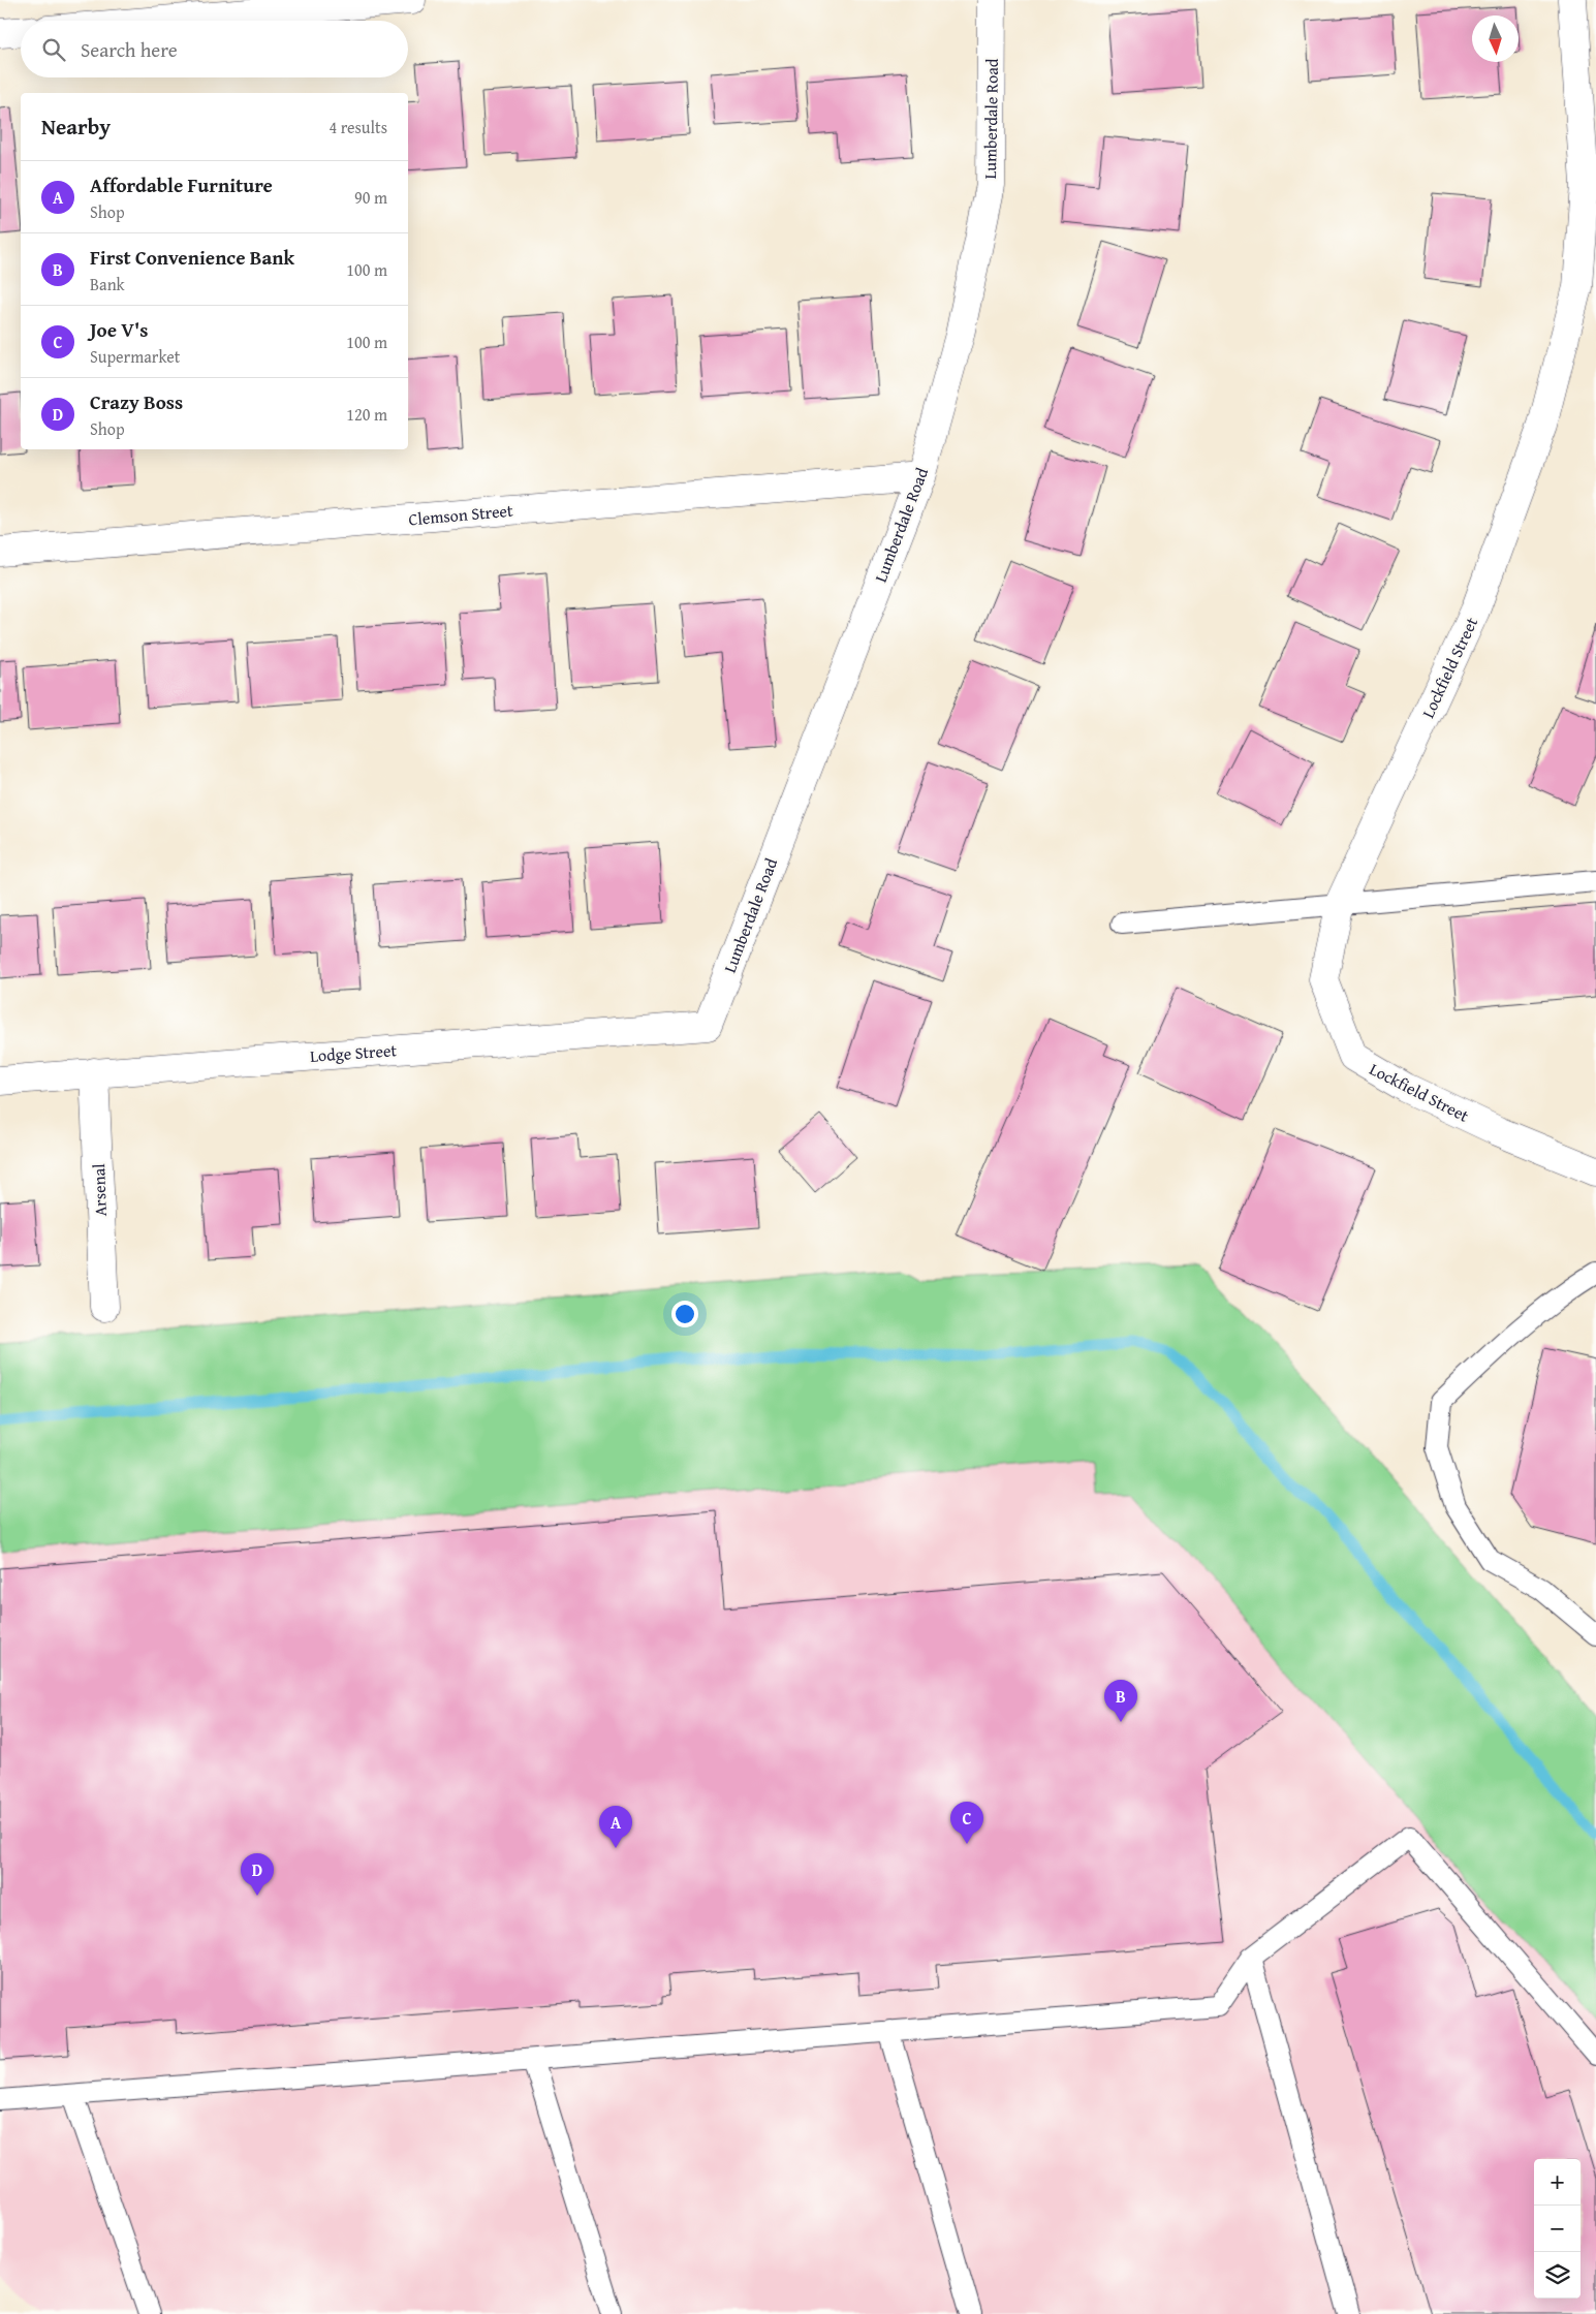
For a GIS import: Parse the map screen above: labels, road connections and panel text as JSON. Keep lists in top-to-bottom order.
{
  "streets": {
    "street": [
      "Lumberdale Road",
      "Clemson Street",
      "Lockfield Street",
      "Lodge Street",
      "Arsenal"
    ]
  },
  "crossings": [
    ["Lumberdale Road", "Clemson Street"],
    ["Lumberdale Road", "Lodge Street"],
    ["Lodge Street", "Arsenal"]
  ],
  "north": "bottom",
  "page": {
    "search": "Search here",
    "heading": ["Nearby", "4 results"],
    "list": [
      {
        "mark": "A",
        "name": "Affordable Furniture",
        "note": "Shop",
        "value": "90 m"
      },
      {
        "mark": "B",
        "name": "First Convenience Bank",
        "note": "Bank",
        "value": "100 m"
      },
      {
        "mark": "C",
        "name": "Joe V's",
        "note": "Supermarket",
        "value": "100 m"
      },
      {
        "mark": "D",
        "name": "Crazy Boss",
        "note": "Shop",
        "value": "120 m"
      }
    ],
    "pins": [
      "B",
      "C",
      "A",
      "D"
    ],
    "map_buttons": ["+", "−"]
  }
}
